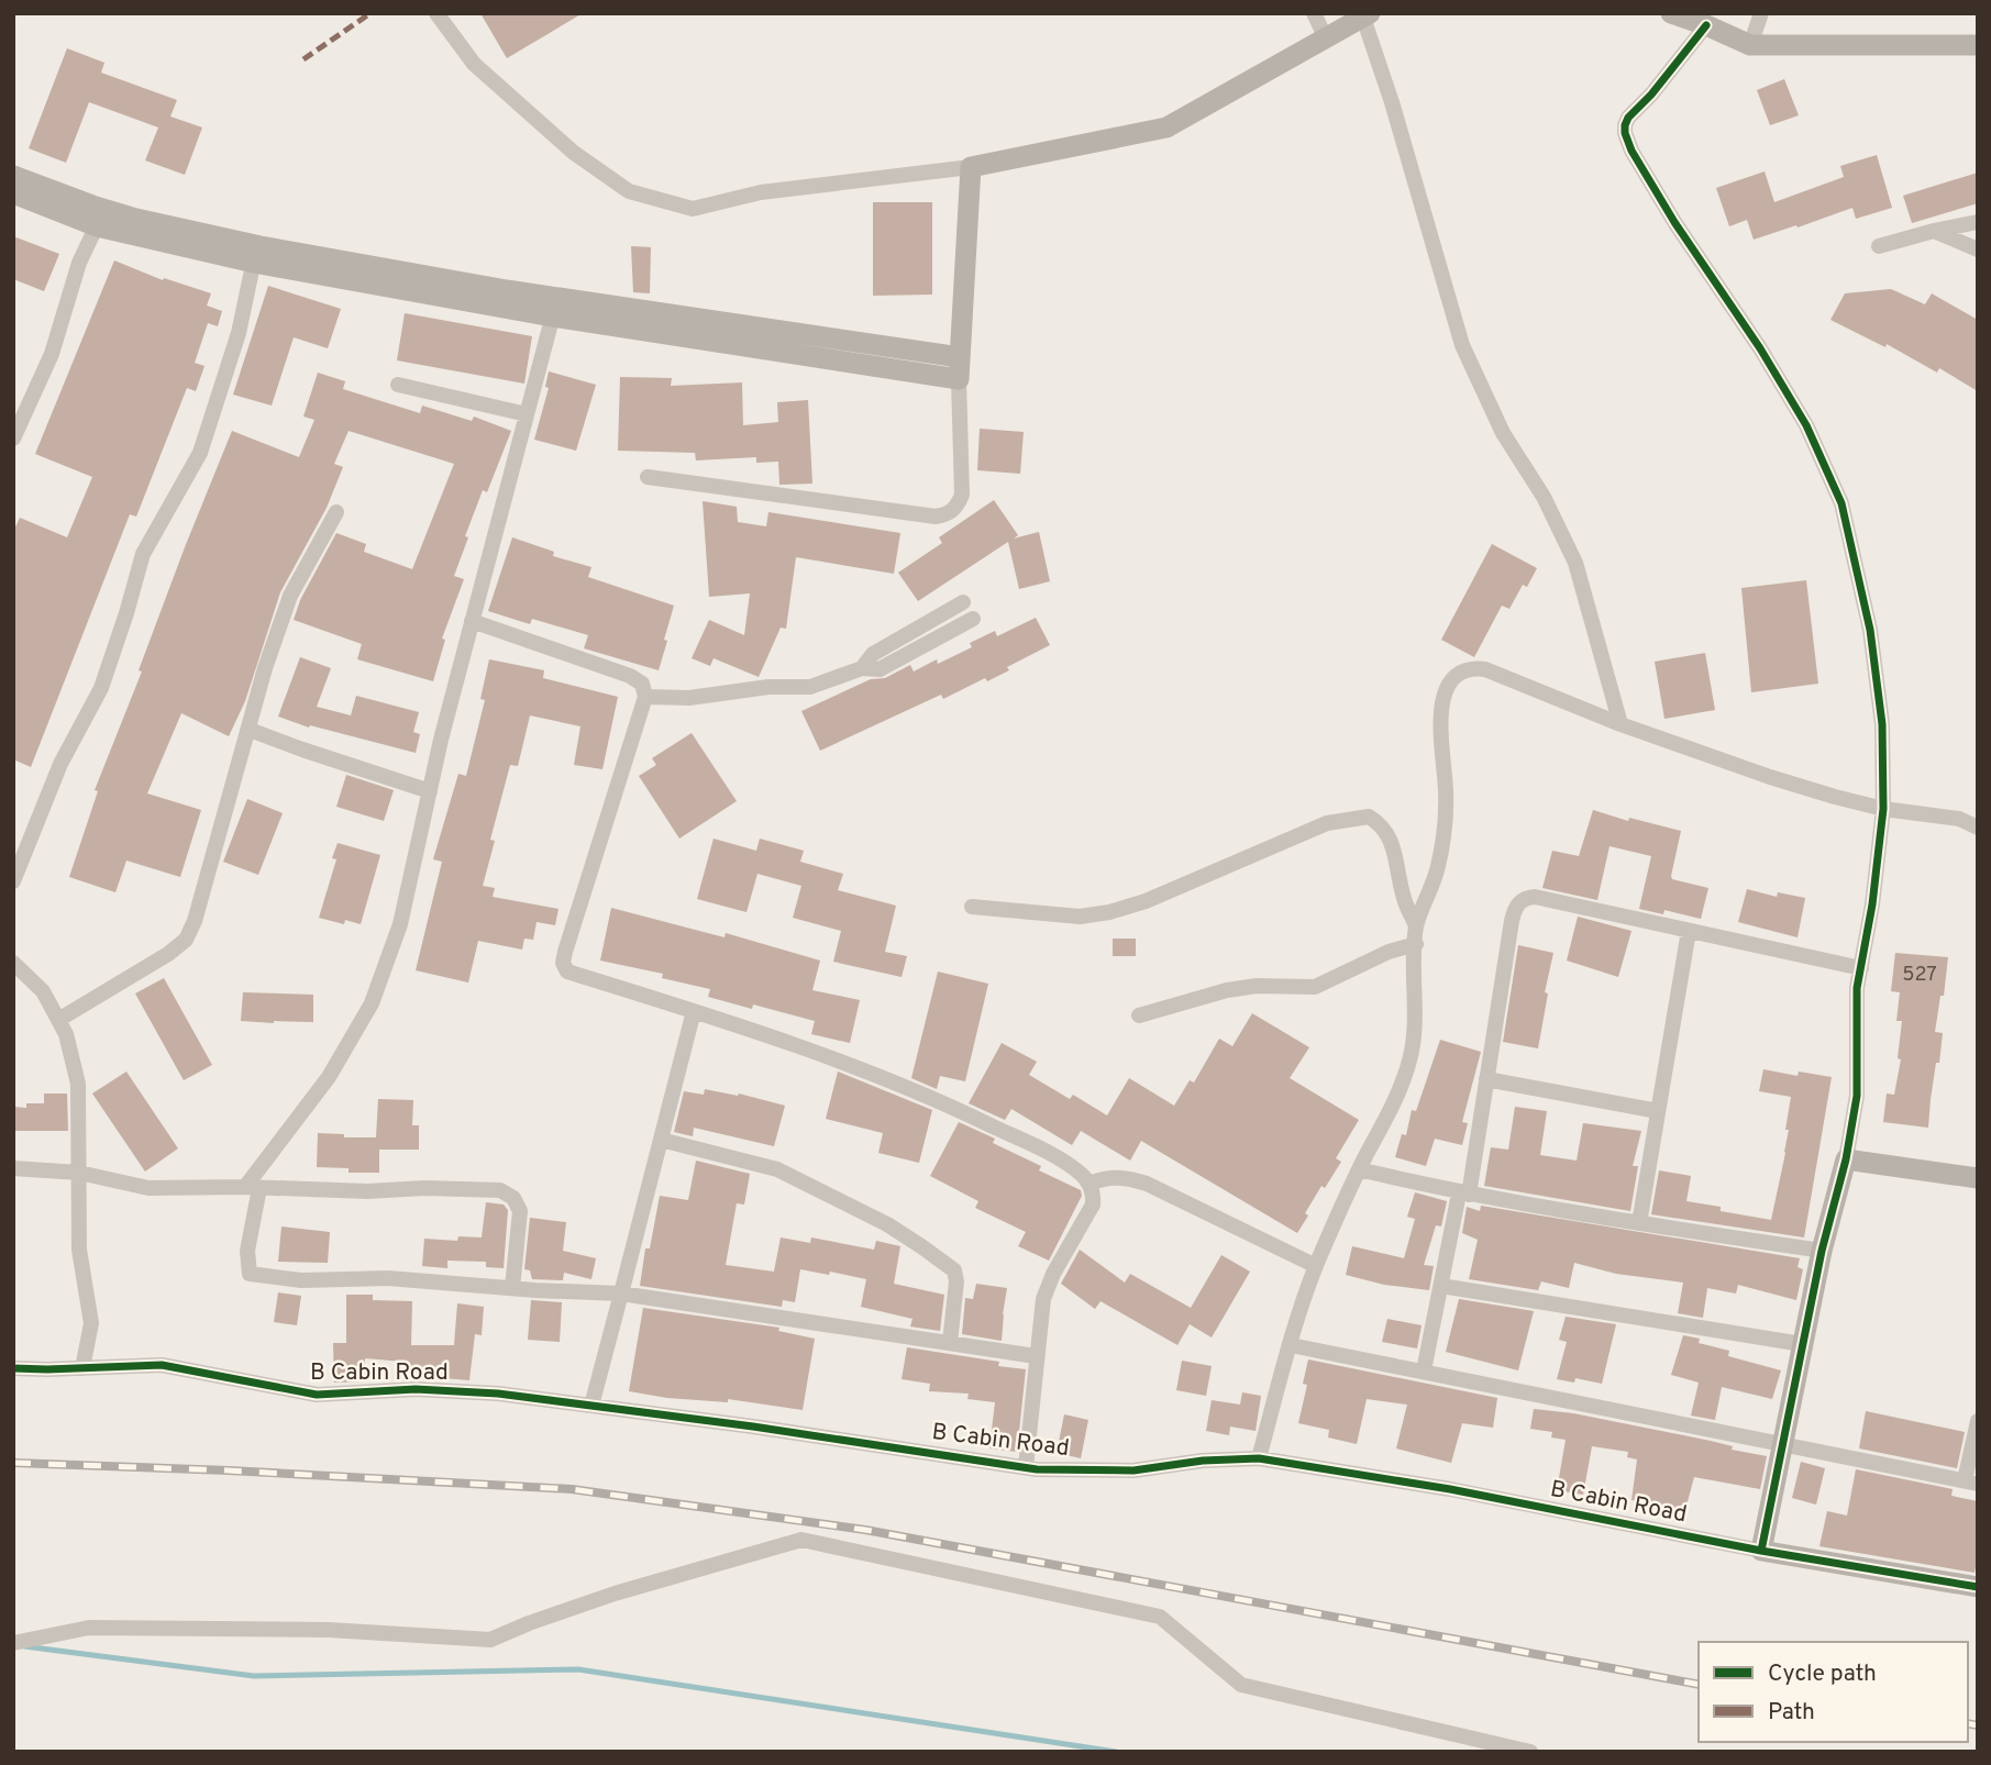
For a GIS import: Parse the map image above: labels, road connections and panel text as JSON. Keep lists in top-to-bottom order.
{
  "streets": {
    "street": ["B Cabin Road"]
  },
  "house_numbers": ["527"],
  "legend": ["Cycle path", "Path"]
}
